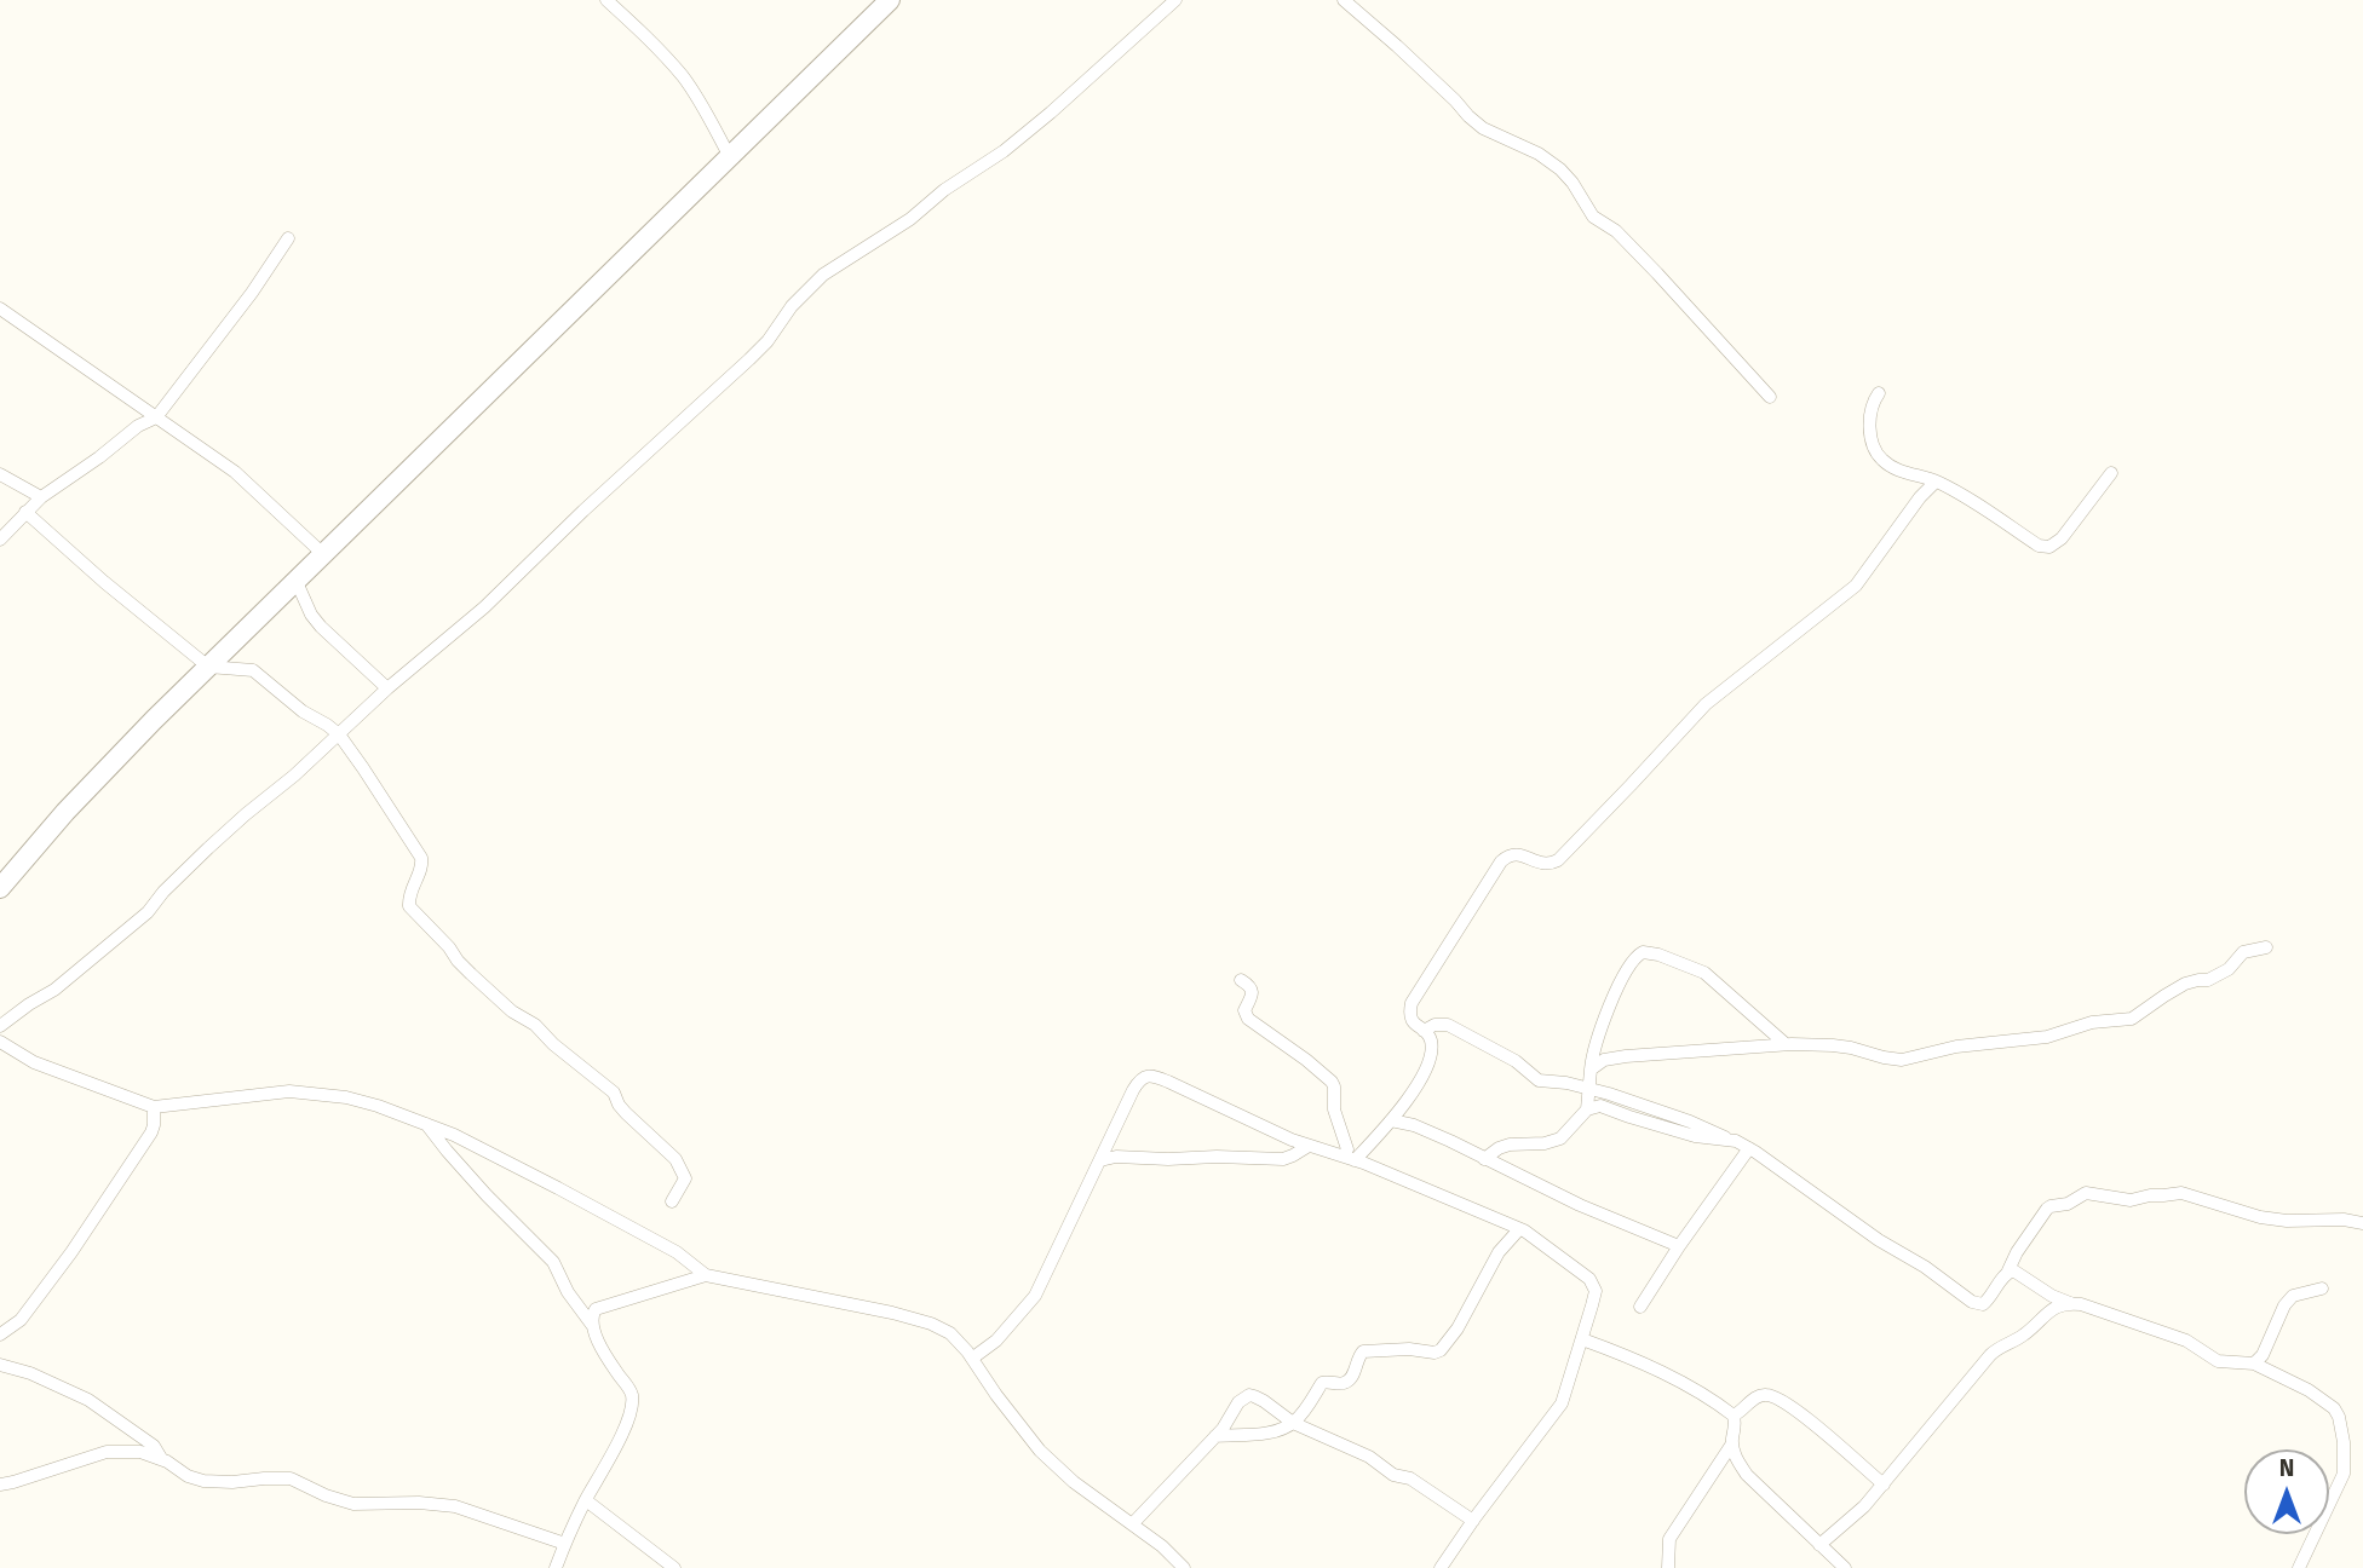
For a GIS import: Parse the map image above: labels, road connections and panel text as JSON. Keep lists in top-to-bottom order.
{
  "north": "top"
}
